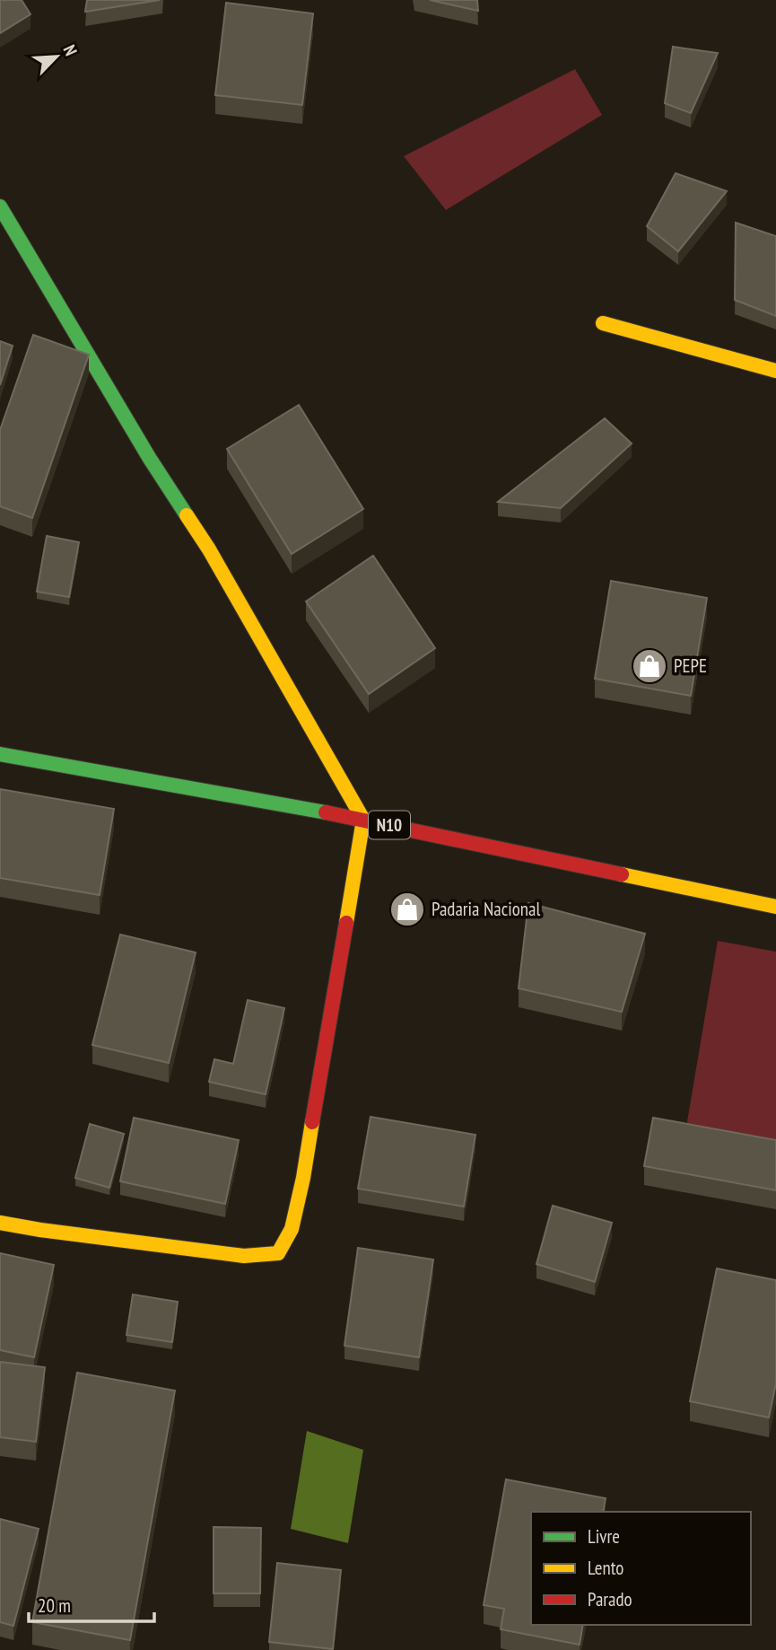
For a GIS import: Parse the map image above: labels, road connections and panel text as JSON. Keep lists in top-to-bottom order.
{
  "streets": {
    "street": ["N10"]
  },
  "places": {
    "shop": ["PEPE", "Padaria Nacional"]
  },
  "legend": ["Livre", "Lento", "Parado"],
  "scale_bar": "20 m",
  "north": "top right"
}
